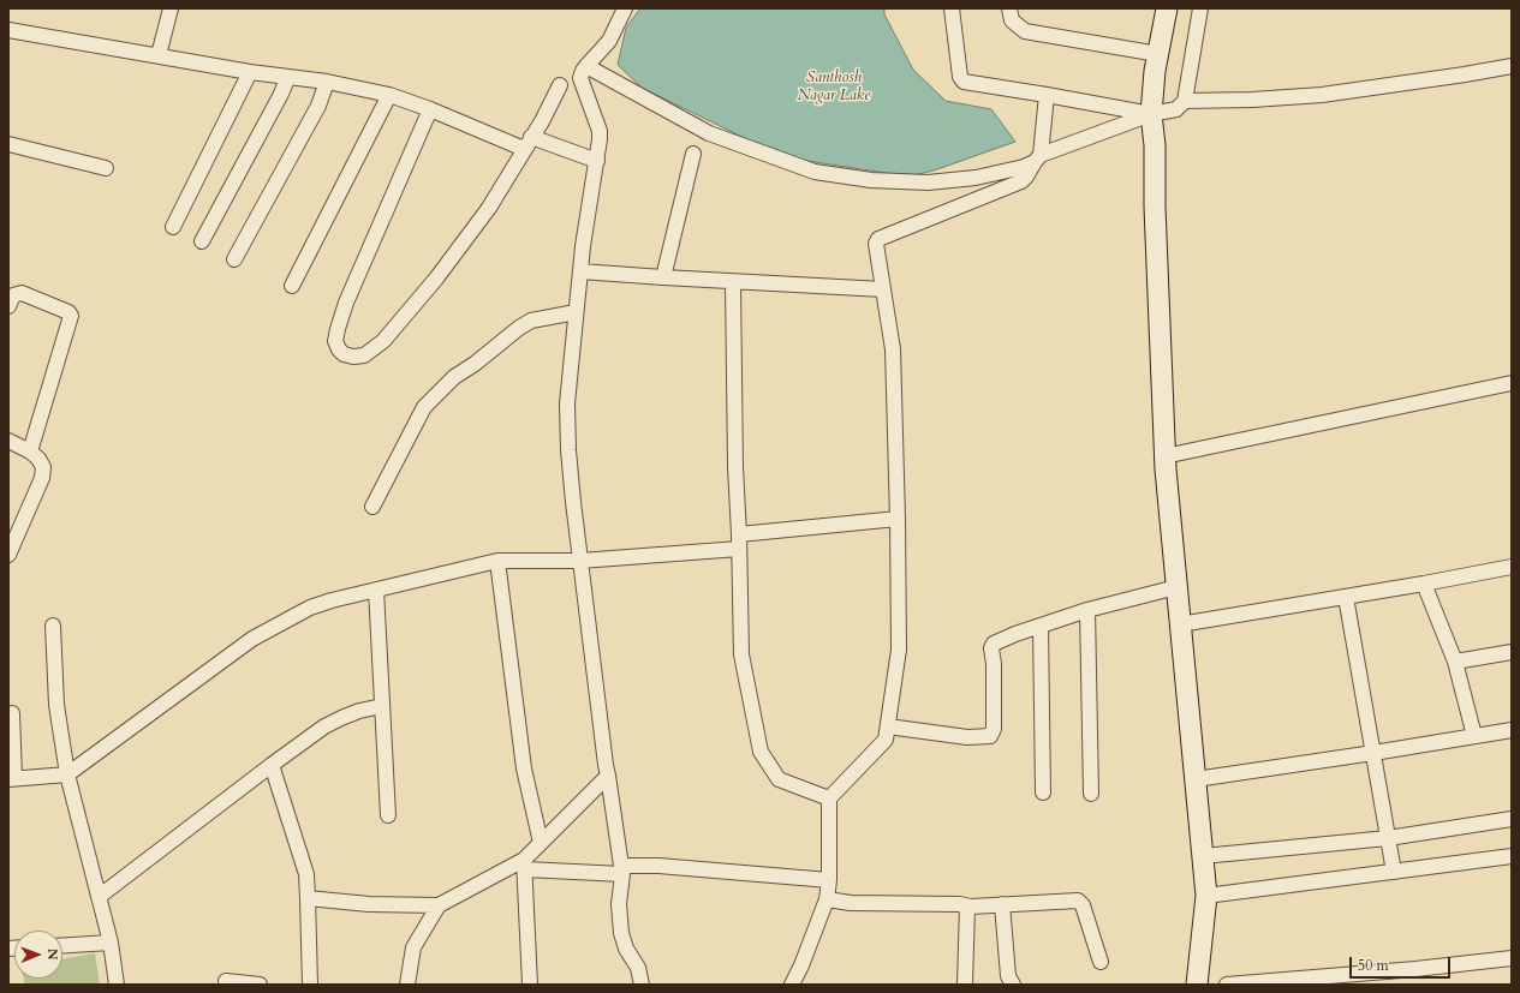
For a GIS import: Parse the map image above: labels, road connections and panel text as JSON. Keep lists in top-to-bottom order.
{
  "water": ["Santhosh Nagar Lake"],
  "scale_bar": "50 m",
  "north": "right"
}
